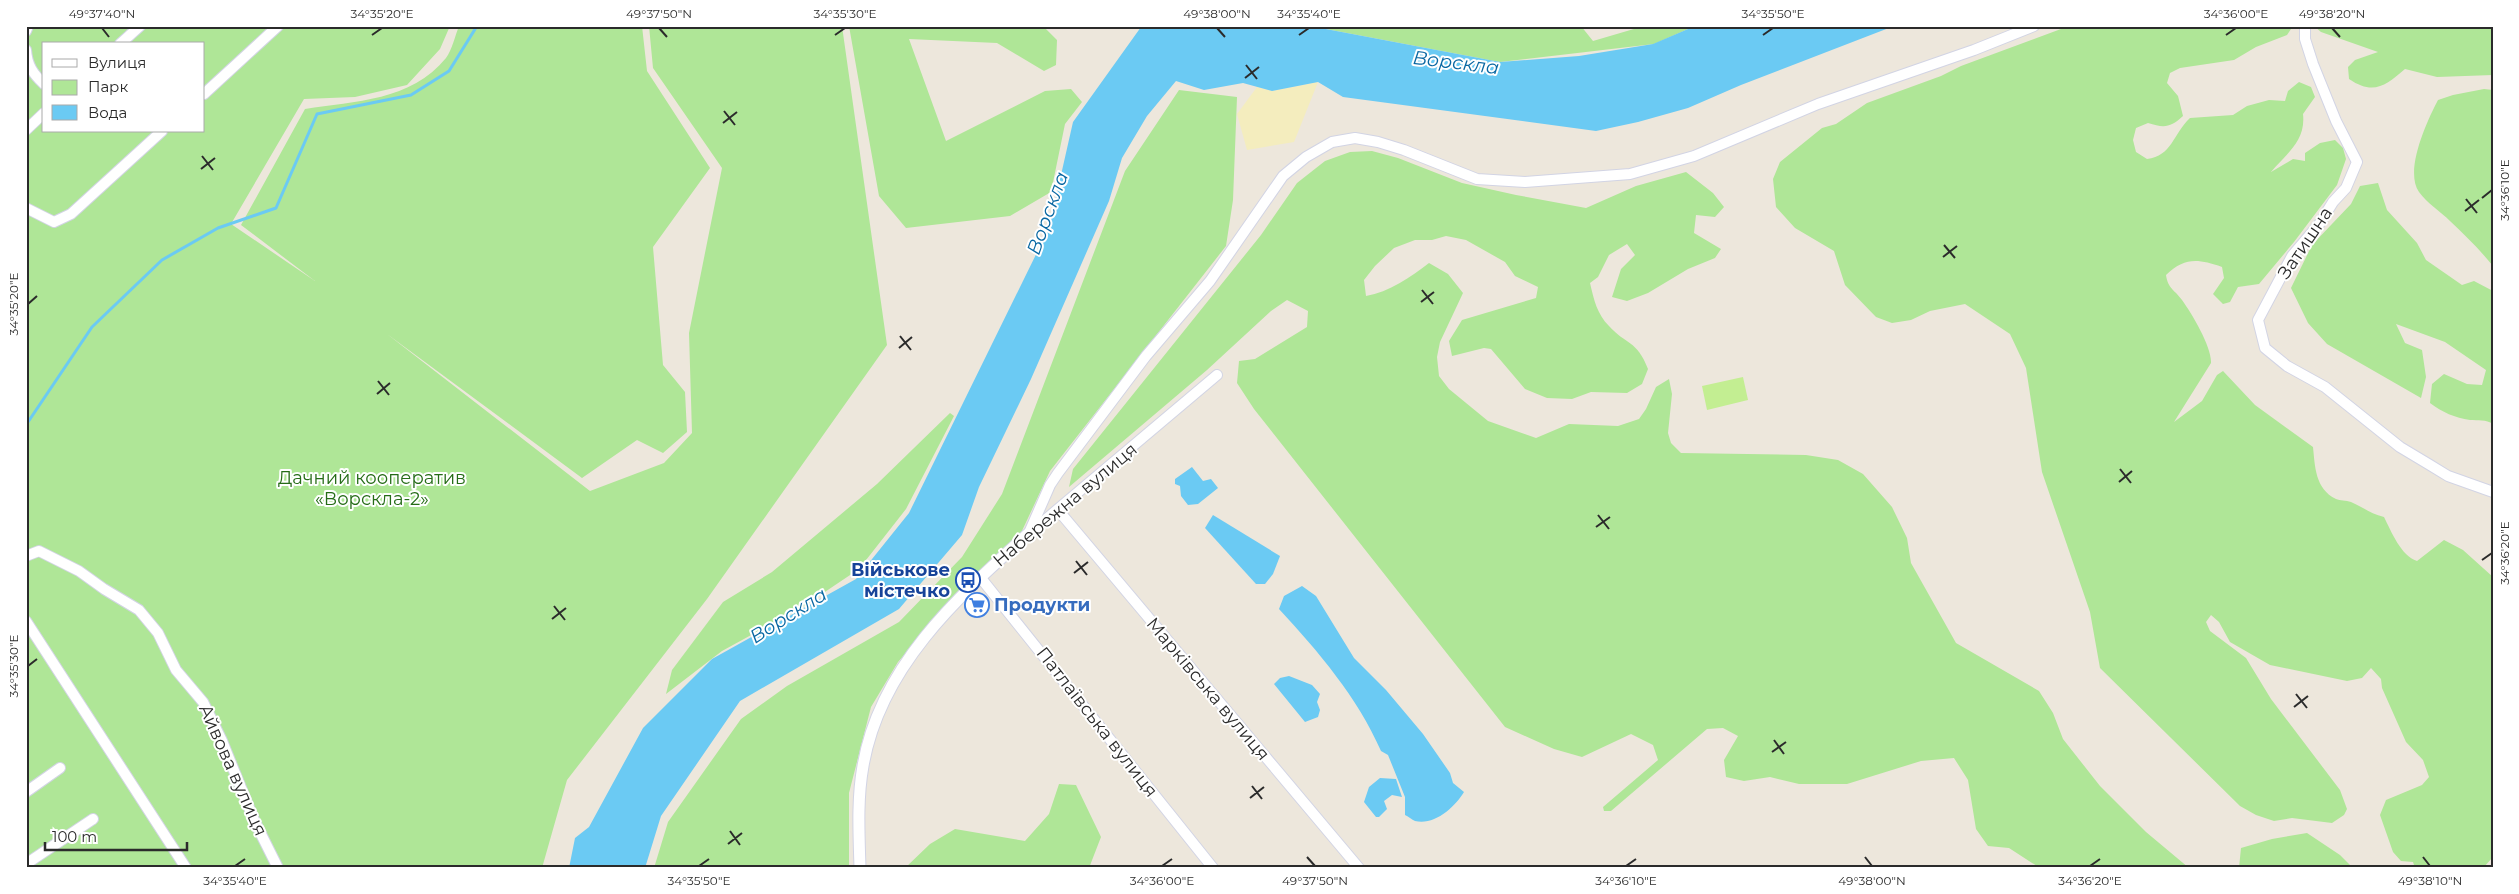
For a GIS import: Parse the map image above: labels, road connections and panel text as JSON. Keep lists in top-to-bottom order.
{
  "streets": {
    "street": [
      "Затишна",
      "Набережна вулиця",
      "Марківська вулиця",
      "Патлаївська вулиця",
      "Айвова вулиця"
    ]
  },
  "crossings": [
    ["Набережна вулиця", "Марківська вулиця"],
    ["Набережна вулиця", "Патлаївська вулиця"]
  ],
  "water": ["Ворскла"],
  "parks": ["Дачний кооператив «Ворскла-2»"],
  "places": {
    "bus stop": ["Військове містечко"],
    "supermarket": ["Продукти"]
  },
  "legend": ["Вулиця", "Парк", "Вода"],
  "scale_bar": "100 m",
  "coordinates": [
    "49°37'40\"N",
    "34°35'20\"E",
    "49°37'50\"N",
    "34°35'30\"E",
    "49°38'00\"N",
    "34°35'40\"E",
    "34°35'50\"E",
    "34°36'00\"E",
    "49°38'20\"N",
    "34°36'10\"E",
    "34°36'20\"E",
    "49°38'10\"N"
  ]
}
